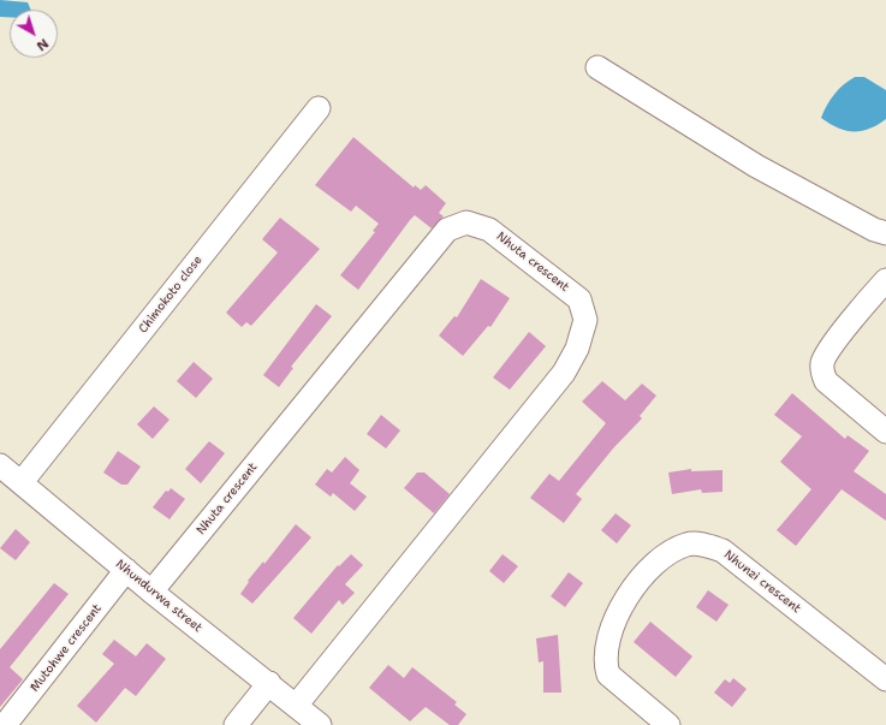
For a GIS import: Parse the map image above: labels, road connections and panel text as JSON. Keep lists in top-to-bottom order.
{
  "streets": {
    "street": [
      "Nhuta crescent",
      "Chimokoto close",
      "Nhunzi crescent",
      "Nhundurwa street",
      "Mutohwe crescent"
    ]
  },
  "crossings": [
    ["Nhuta crescent", "Nhundurwa street"],
    ["Chimokoto close", "Nhundurwa street"],
    ["Nhundurwa street", "Mutohwe crescent"]
  ],
  "north": "bottom right"
}
